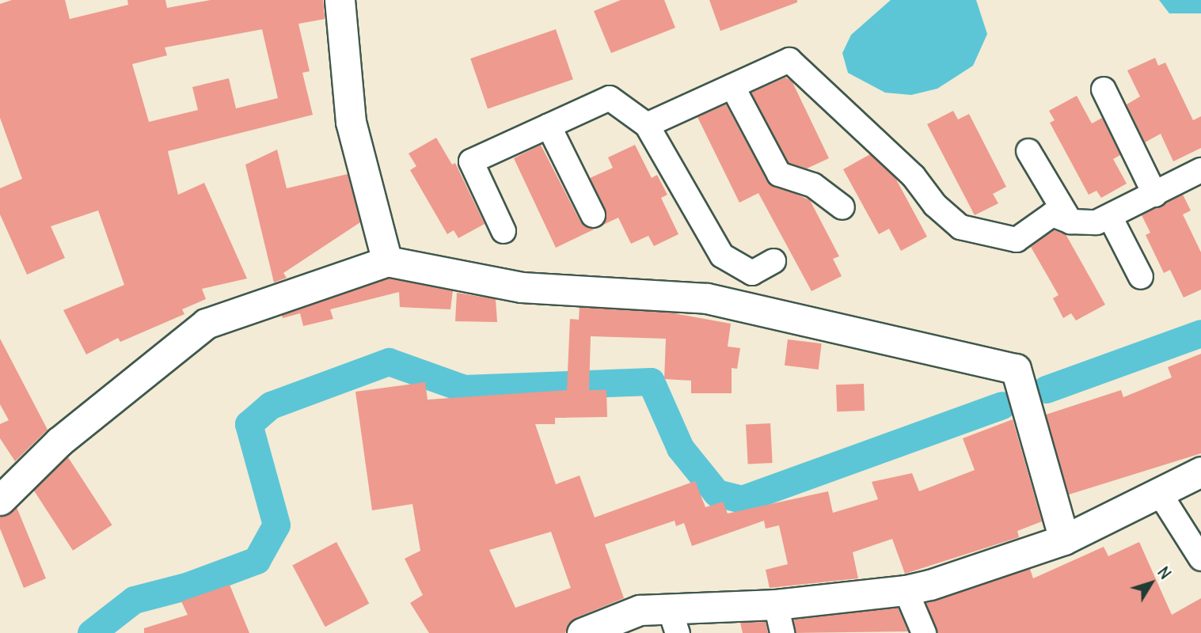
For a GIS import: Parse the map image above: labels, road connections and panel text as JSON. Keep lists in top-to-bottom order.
{
  "north": "top right"
}
